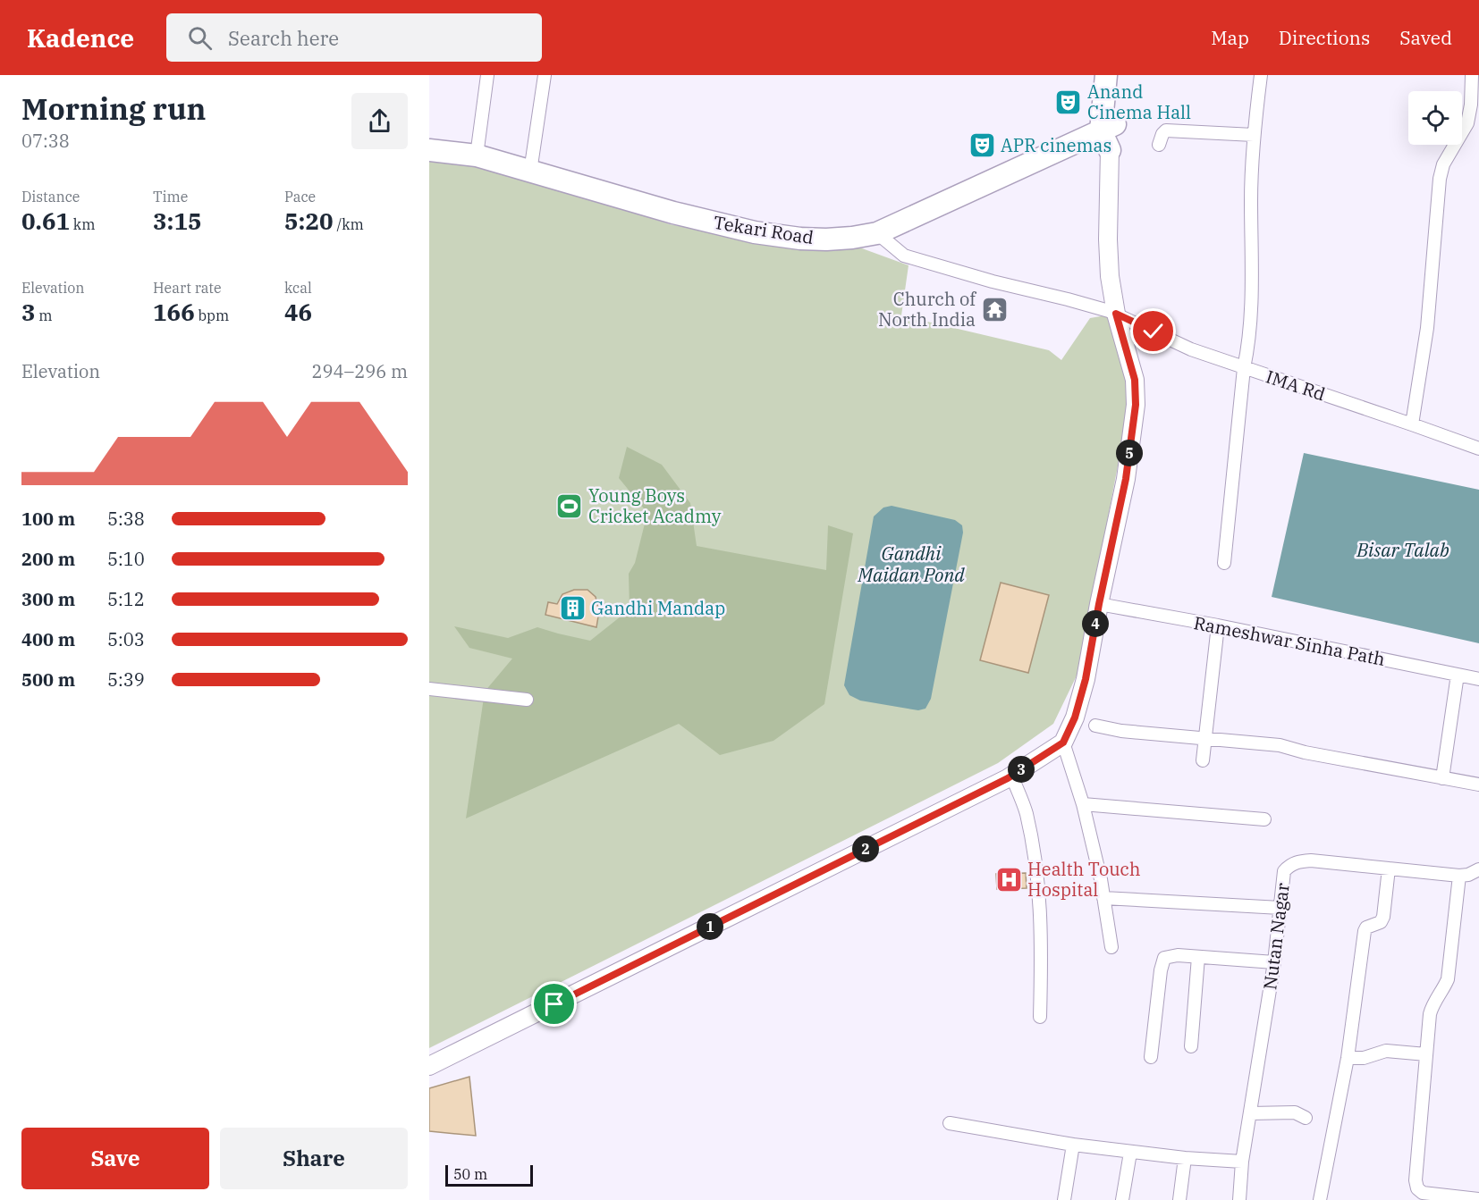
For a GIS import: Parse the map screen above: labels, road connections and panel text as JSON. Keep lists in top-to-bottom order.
{
  "streets": {
    "highway": ["Tekari Road"],
    "street": ["IMA Rd", "Rameshwar Sinha Path", "Nutan Nagar"]
  },
  "crossings": [
    ["Tekari Road", "IMA Rd"]
  ],
  "water": ["Bisar Talab", "Gandhi Maidan Pond"],
  "places": {
    "theatre": ["Anand Cinema Hall", "APR cinemas"],
    "temple": ["Church of North India"],
    "sports": ["Young Boys Cricket Acadmy"],
    "building": ["Gandhi Mandap"],
    "hospital": ["Health Touch Hospital"]
  },
  "scale_bar": "50 m",
  "page": {
    "header": "Kadence",
    "search": "Search here",
    "nav": ["Map", "Directions", "Saved"],
    "heading": ["Morning run", "07:38"],
    "stats": [
      ["Distance", "0.61 km"],
      ["Time", "3:15"],
      ["Pace", "5:20 /km"],
      ["Elevation", "3 m"],
      ["Heart rate", "166 bpm"],
      ["kcal", "46"]
    ],
    "chart": ["Elevation", "294–296 m"],
    "pins": [
      "5",
      "4",
      "3",
      "2",
      "1"
    ],
    "list": [
      {
        "name": "100 m",
        "note": "5:38"
      },
      {
        "name": "200 m",
        "note": "5:10"
      },
      {
        "name": "300 m",
        "note": "5:12"
      },
      {
        "name": "400 m",
        "note": "5:03"
      },
      {
        "name": "500 m",
        "note": "5:39"
      }
    ],
    "buttons": ["Save", "Share"],
    "scale": "50 m"
  }
}
